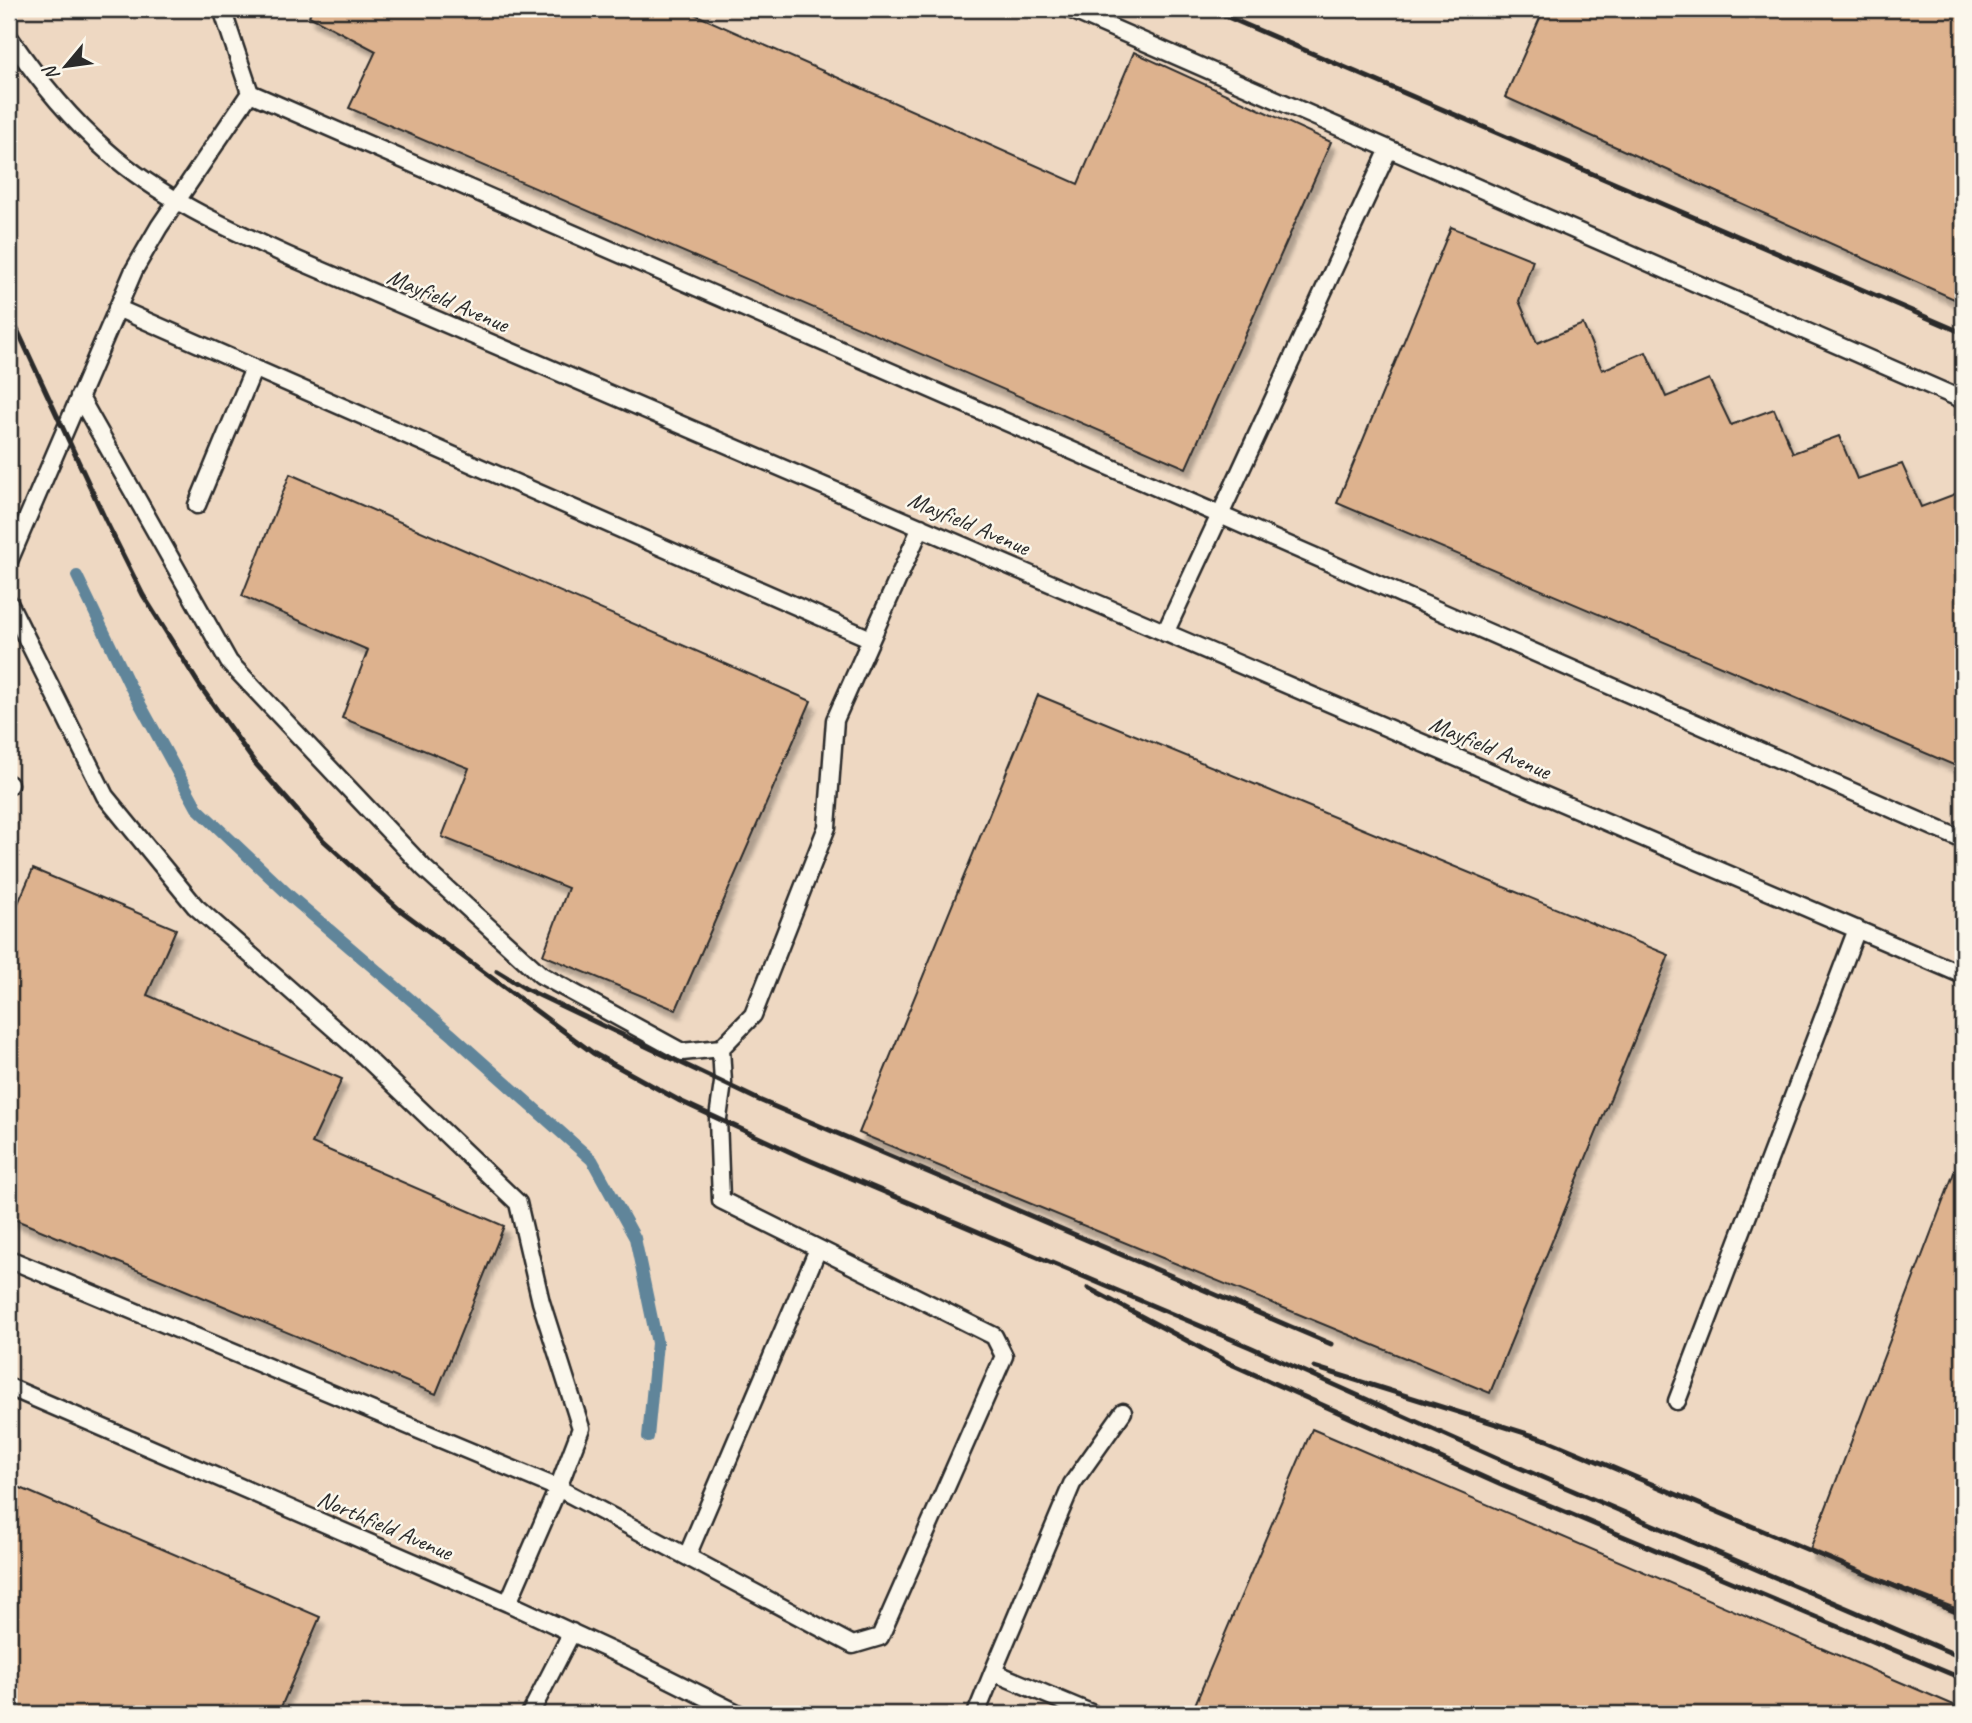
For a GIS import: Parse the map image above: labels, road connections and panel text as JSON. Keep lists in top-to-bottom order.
{
  "streets": {
    "lane": ["Mayfield Avenue", "Northfield Avenue"]
  },
  "north": "bottom left"
}
